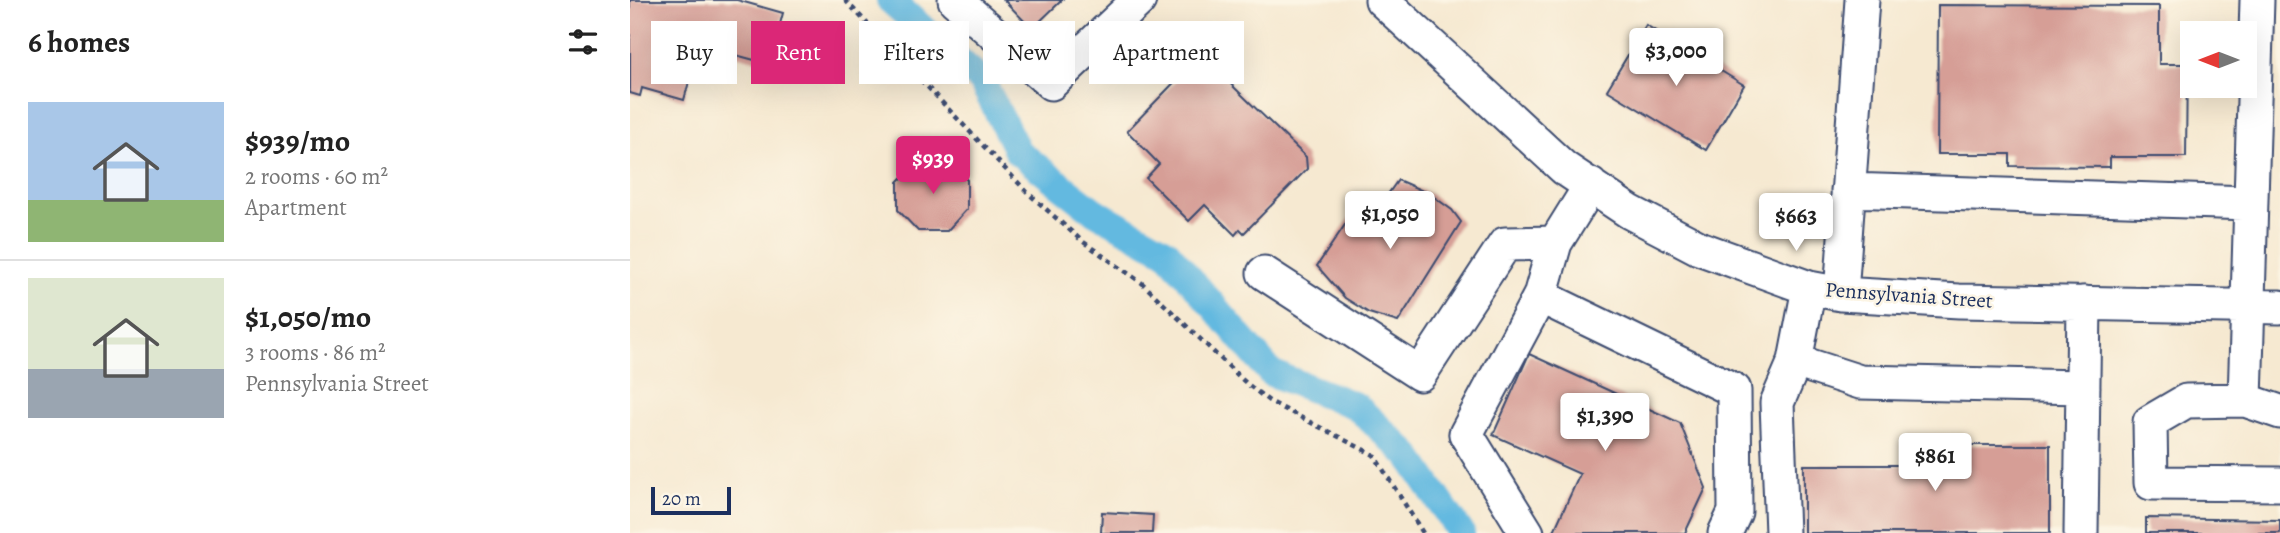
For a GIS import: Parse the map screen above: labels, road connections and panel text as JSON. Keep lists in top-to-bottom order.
{
  "streets": {
    "street": ["Pennsylvania Street"]
  },
  "scale_bar": "20 m",
  "north": "left",
  "page": {
    "heading": "6 homes",
    "chip": [
      "Buy",
      "Rent",
      "Filters",
      "New",
      "Apartment"
    ],
    "price": [
      "$3,000",
      "$939",
      "$1,050",
      "$663",
      "$1,390",
      "$861"
    ],
    "list": [
      {
        "name": "$939/mo",
        "note": "2 rooms · 60 m² · Apartment"
      },
      {
        "name": "$1,050/mo",
        "note": "3 rooms · 86 m² · Pennsylvania Street"
      }
    ],
    "scale": "20 m"
  }
}
